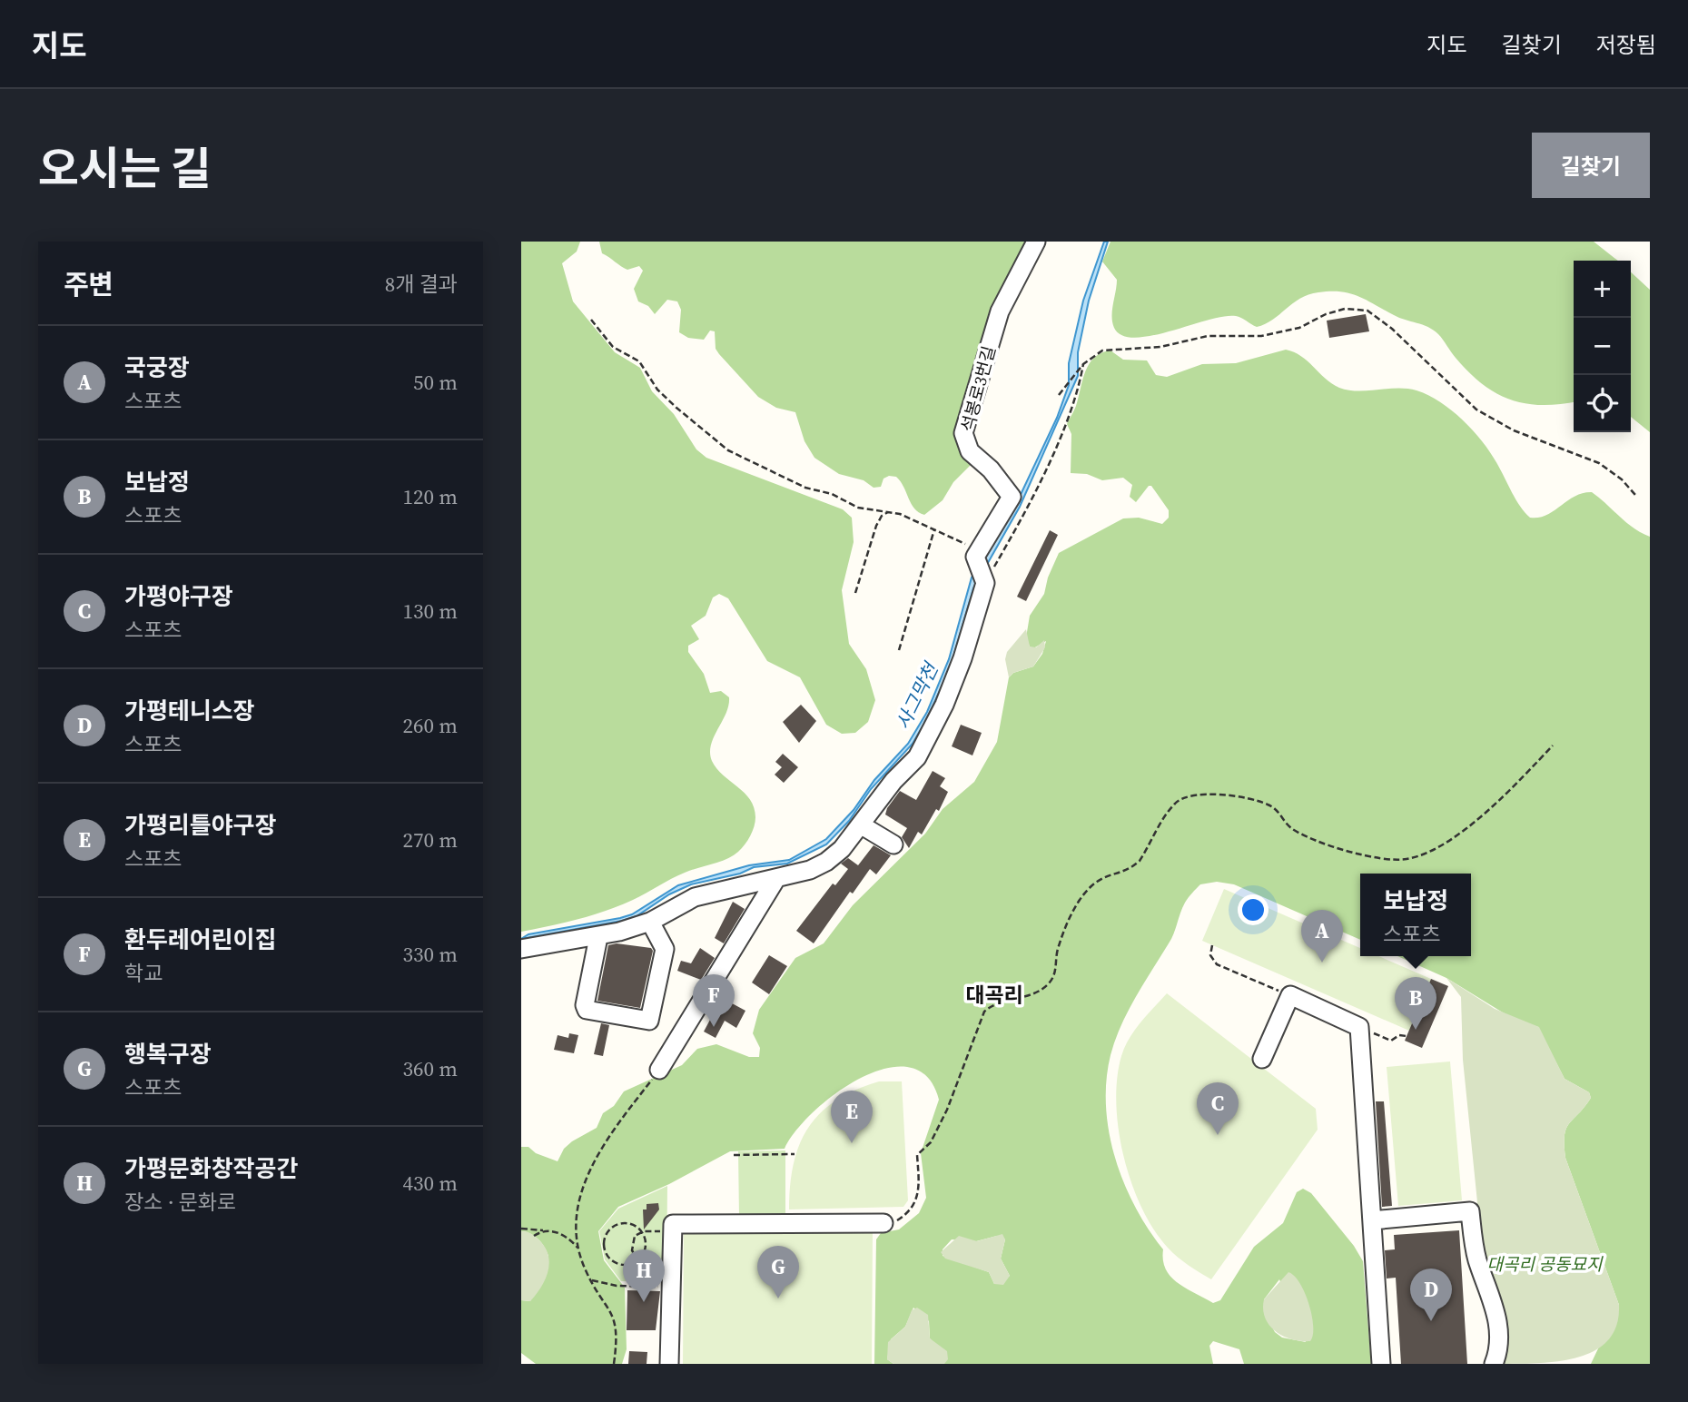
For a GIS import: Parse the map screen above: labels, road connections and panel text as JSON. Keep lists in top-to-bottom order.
{
  "streets": {
    "street": ["석봉로3번길"]
  },
  "districts": ["대곡리"],
  "water": ["사그막천"],
  "parks": ["대곡리 공동묘지"],
  "page": {
    "header": "지도",
    "nav": ["지도", "길찾기", "저장됨"],
    "title": "오시는 길",
    "buttons": "길찾기",
    "heading": ["주변", "8개 결과"],
    "map_buttons": ["+", "−"],
    "list": [
      {
        "mark": "A",
        "name": "국궁장",
        "note": "스포츠",
        "value": "50 m"
      },
      {
        "mark": "B",
        "name": "보납정",
        "note": "스포츠",
        "value": "120 m"
      },
      {
        "mark": "C",
        "name": "가평야구장",
        "note": "스포츠",
        "value": "130 m"
      },
      {
        "mark": "D",
        "name": "가평테니스장",
        "note": "스포츠",
        "value": "260 m"
      },
      {
        "mark": "E",
        "name": "가평리틀야구장",
        "note": "스포츠",
        "value": "270 m"
      },
      {
        "mark": "F",
        "name": "환두레어린이집",
        "note": "학교",
        "value": "330 m"
      },
      {
        "mark": "G",
        "name": "행복구장",
        "note": "스포츠",
        "value": "360 m"
      },
      {
        "mark": "H",
        "name": "가평문화창작공간",
        "note": "장소 · 문화로",
        "value": "430 m"
      }
    ],
    "popup": ["보납정", "스포츠"],
    "pins": [
      "A",
      "F",
      "B",
      "C",
      "E",
      "G",
      "H",
      "D"
    ]
  }
}
